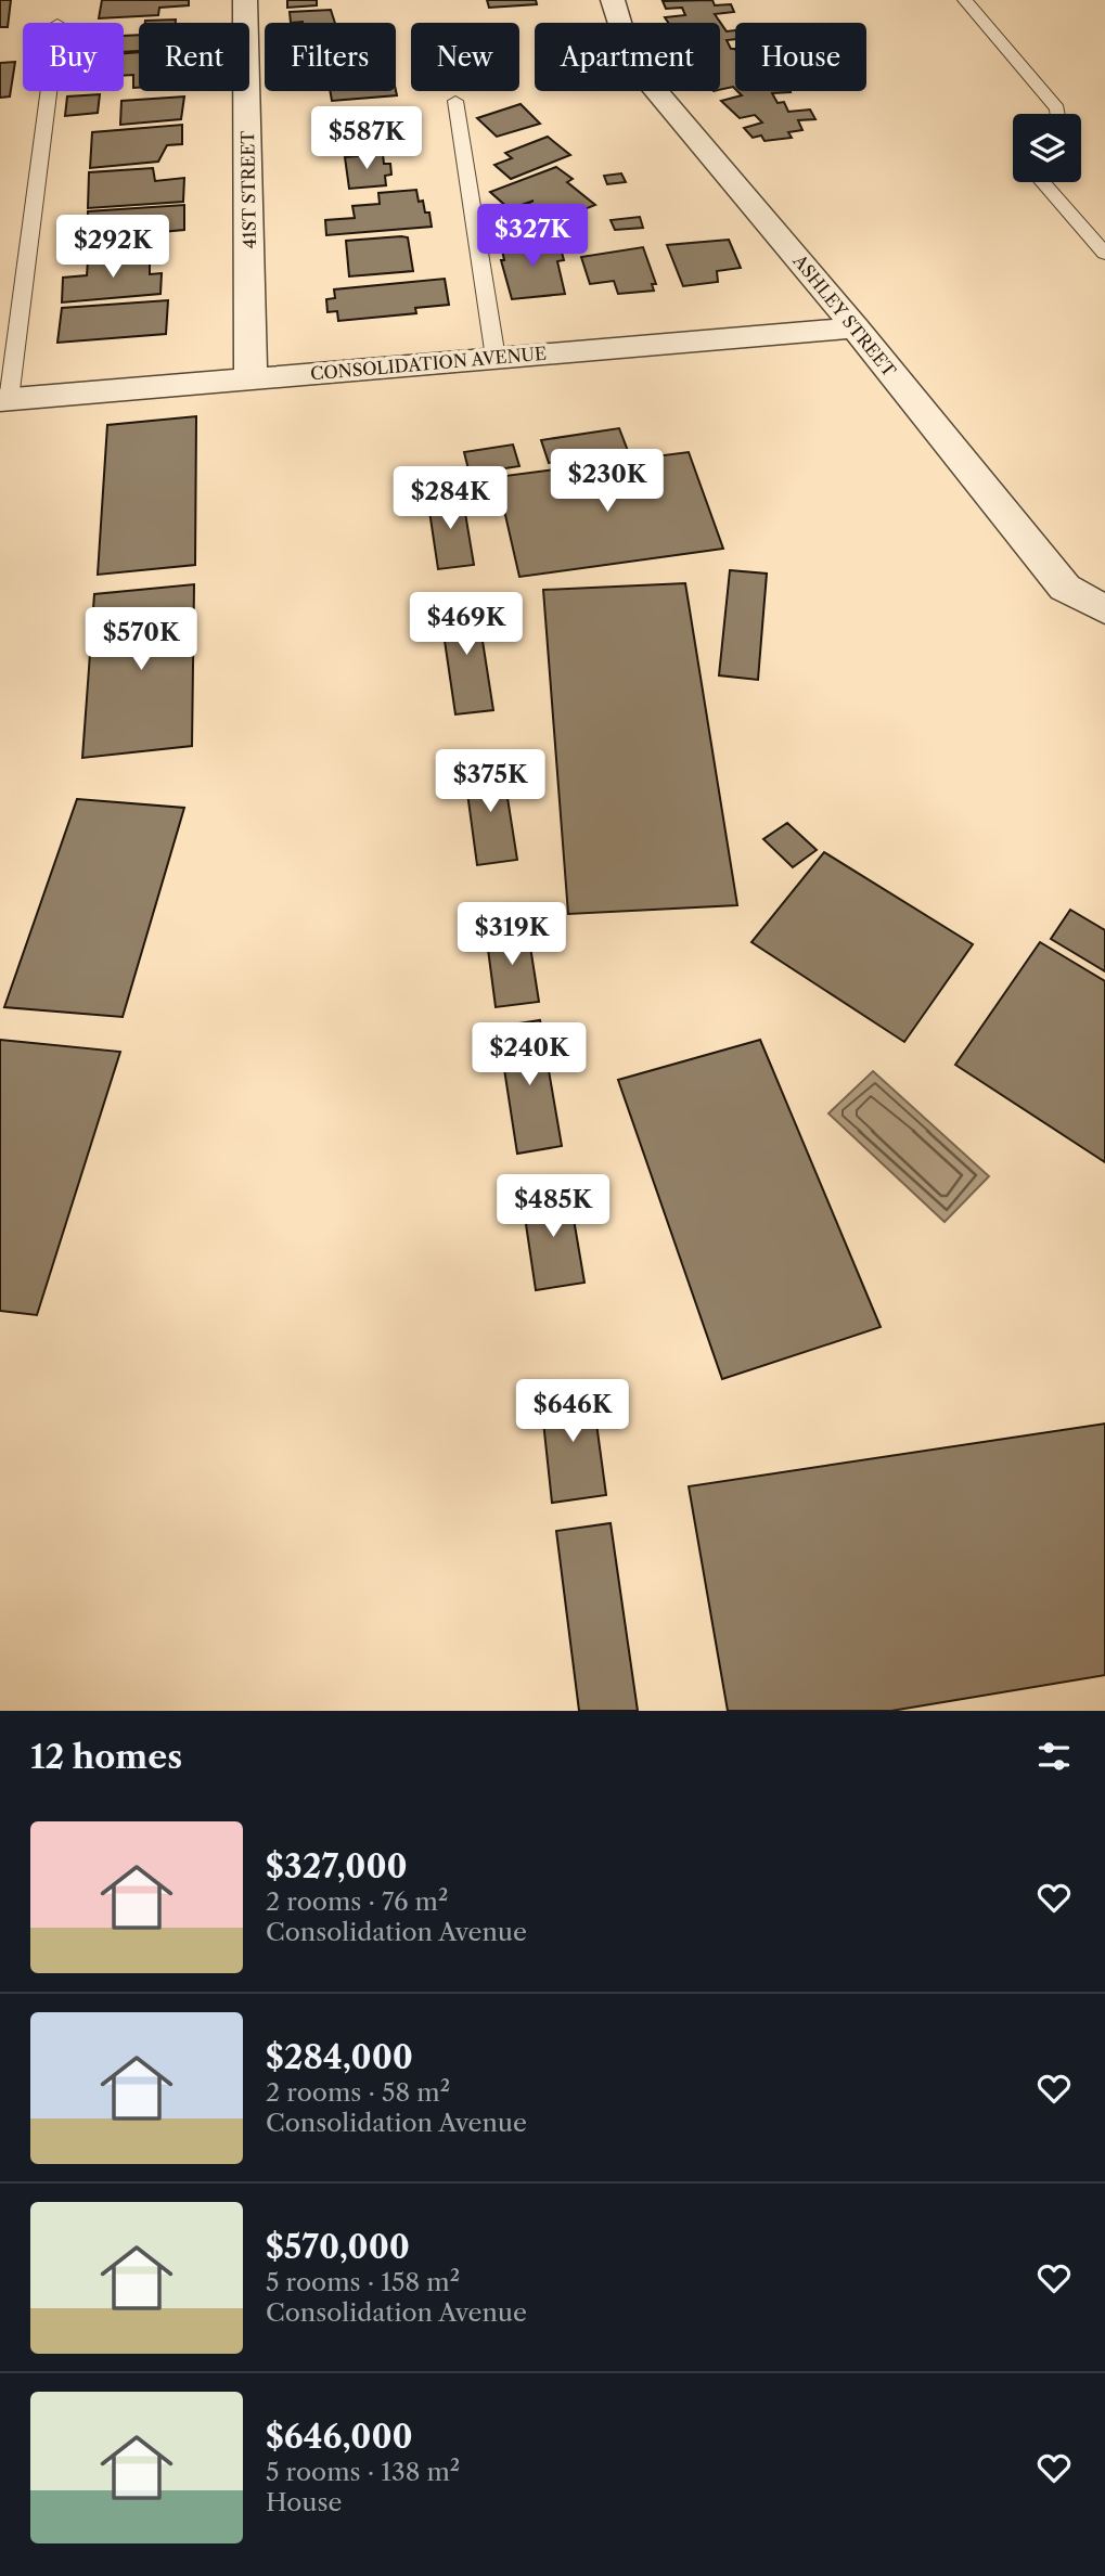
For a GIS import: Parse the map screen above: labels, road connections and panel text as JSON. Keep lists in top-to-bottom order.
{
  "streets": {
    "street": ["41ST STREET", "ASHLEY STREET", "CONSOLIDATION AVENUE"]
  },
  "crossings": [
    ["41ST STREET", "CONSOLIDATION AVENUE"],
    ["ASHLEY STREET", "CONSOLIDATION AVENUE"]
  ],
  "page": {
    "chip": [
      "Buy",
      "Rent",
      "Filters",
      "New",
      "Apartment",
      "House"
    ],
    "price": [
      "$587K",
      "$327K",
      "$292K",
      "$230K",
      "$284K",
      "$469K",
      "$570K",
      "$375K",
      "$319K",
      "$240K",
      "$485K",
      "$646K"
    ],
    "heading": "12 homes",
    "list": [
      {
        "name": "$327,000",
        "note": "2 rooms · 76 m² · Consolidation Avenue"
      },
      {
        "name": "$284,000",
        "note": "2 rooms · 58 m² · Consolidation Avenue"
      },
      {
        "name": "$570,000",
        "note": "5 rooms · 158 m² · Consolidation Avenue"
      },
      {
        "name": "$646,000",
        "note": "5 rooms · 138 m² · House"
      }
    ]
  }
}
